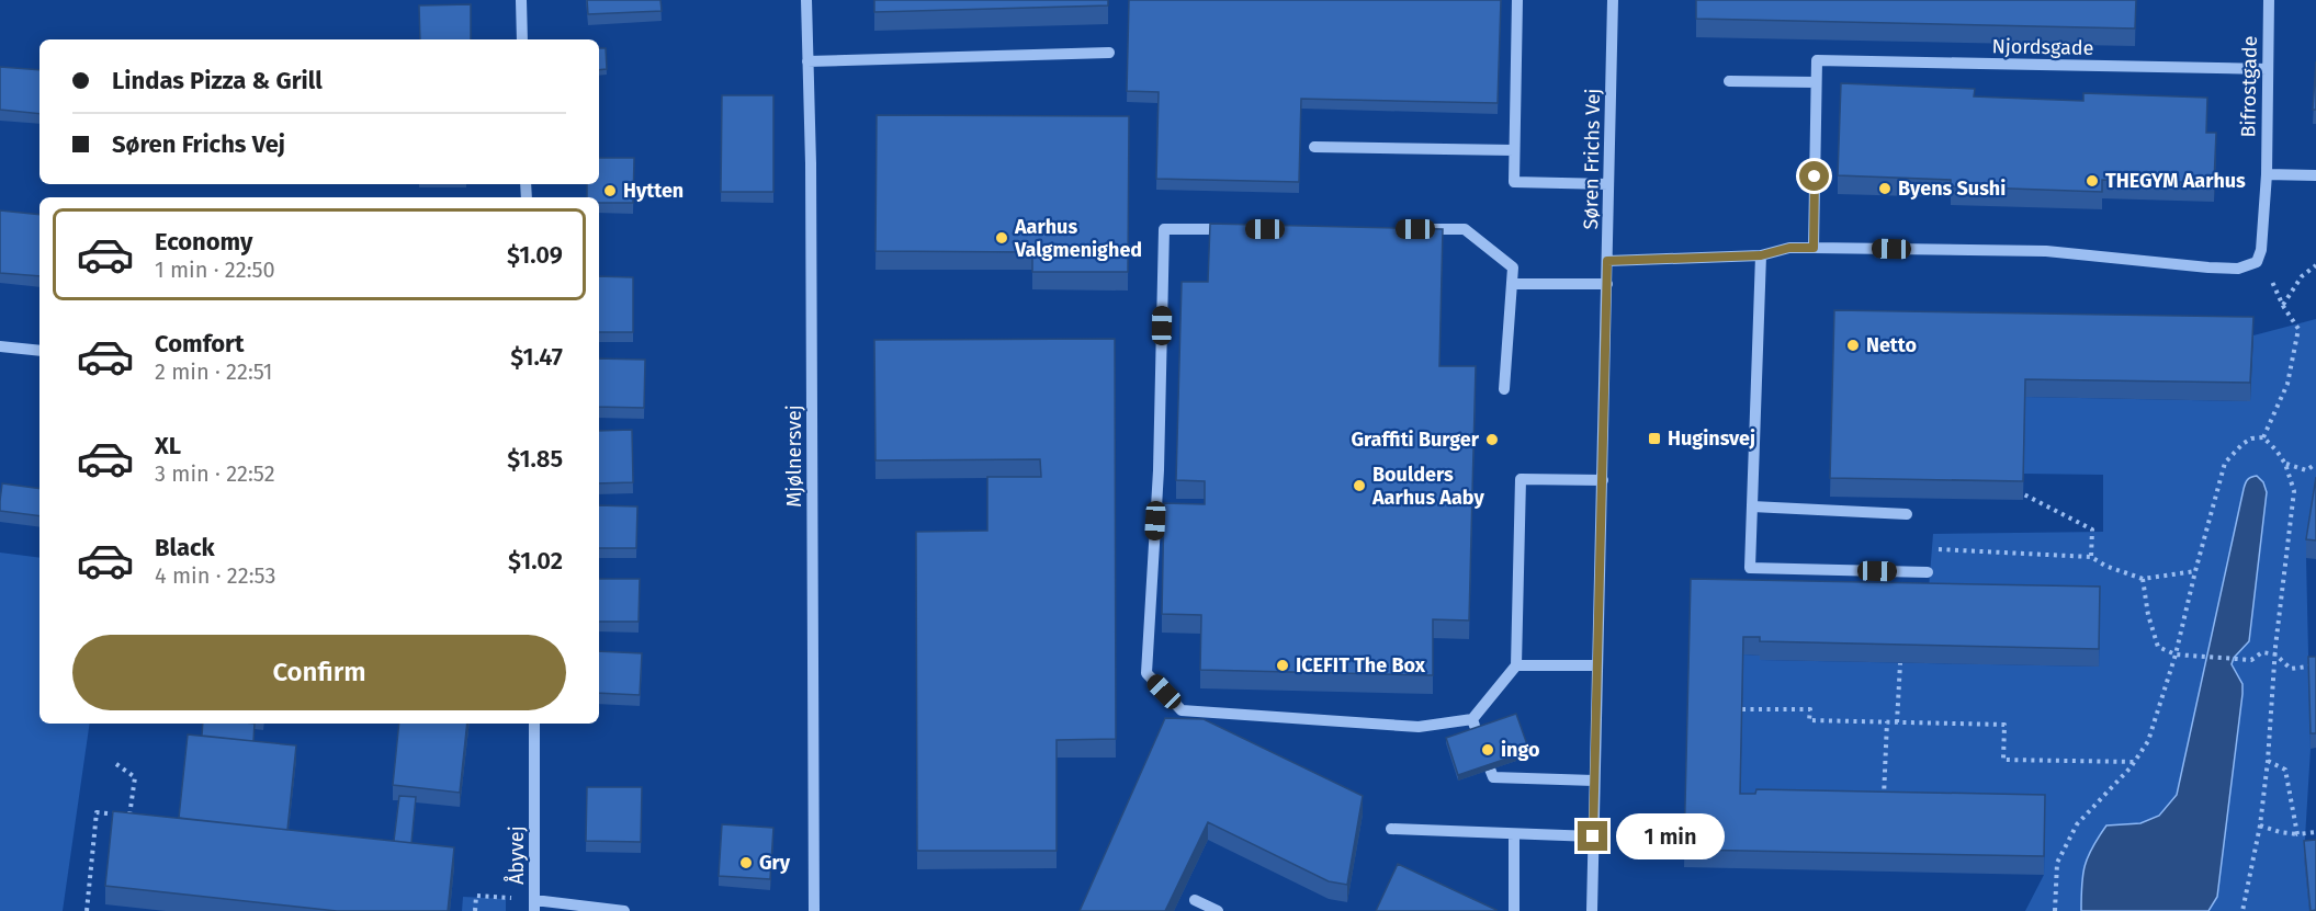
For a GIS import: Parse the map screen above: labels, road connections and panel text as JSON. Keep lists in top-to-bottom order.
{
  "streets": {
    "street": [
      "Njordsgade",
      "Bifrostgade",
      "Søren Frichs Vej",
      "Mjølnersvej",
      "Åbyvej"
    ]
  },
  "crossings": [
    ["Njordsgade", "Bifrostgade"]
  ],
  "places": {
    "other": [
      "THEGYM Aarhus",
      "Byens Sushi",
      "Hytten",
      "Aarhus Valgmenighed",
      "Netto",
      "Graffiti Burger",
      "Boulders Aarhus Aaby",
      "ICEFIT The Box",
      "ingo",
      "Gry"
    ],
    "transit": ["Huginsvej"]
  },
  "page": {
    "banner": ["Lindas Pizza & Grill", "Søren Frichs Vej"],
    "list": [
      {
        "name": "Economy",
        "note": "1 min · 22:50",
        "value": "$1.09"
      },
      {
        "name": "Comfort",
        "note": "2 min · 22:51",
        "value": "$1.47"
      },
      {
        "name": "XL",
        "note": "3 min · 22:52",
        "value": "$1.85"
      },
      {
        "name": "Black",
        "note": "4 min · 22:53",
        "value": "$1.02"
      }
    ],
    "buttons": "Confirm",
    "bubble": "1 min"
  }
}
